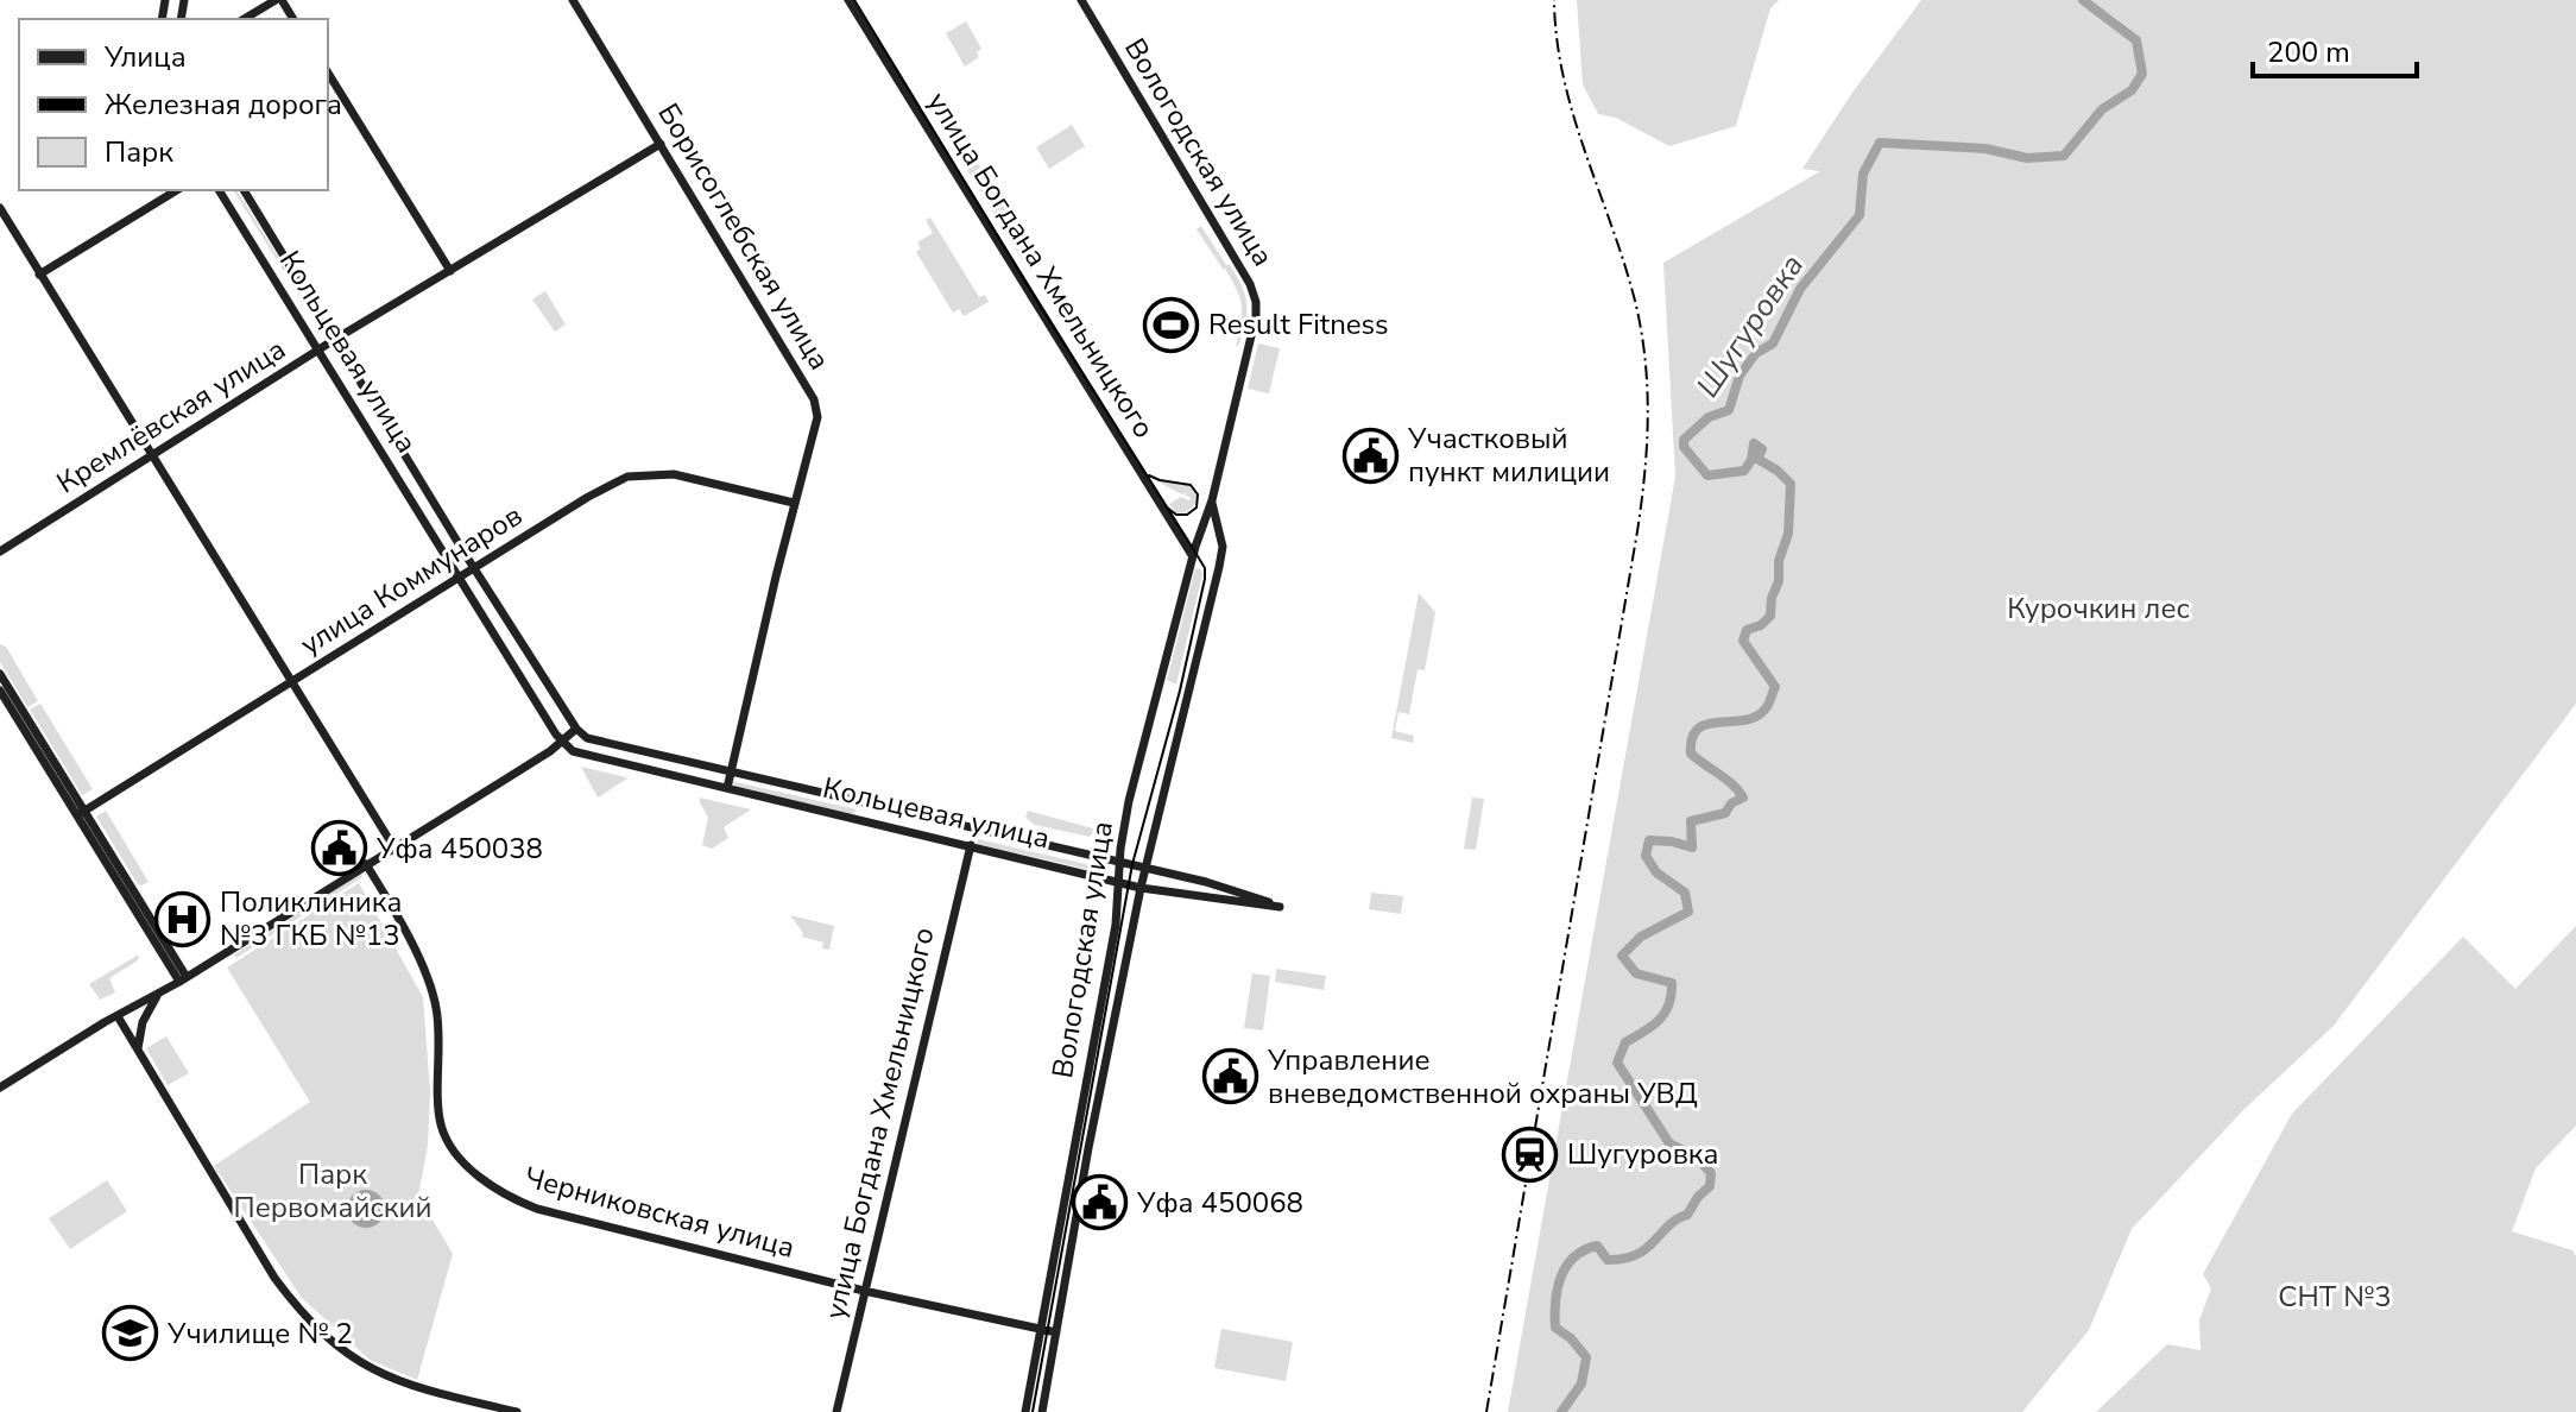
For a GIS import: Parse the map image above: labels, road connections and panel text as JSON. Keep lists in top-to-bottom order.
{
  "streets": {
    "main road": [
      "Вологодская улица",
      "Борисоглебская улица",
      "улица Богдана Хмельницкого",
      "Кольцевая улица",
      "Кремлёвская улица",
      "улица Коммунаров",
      "Черниковская улица"
    ]
  },
  "crossings": [
    ["Вологодская улица", "улица Богдана Хмельницкого"],
    ["Вологодская улица", "Кольцевая улица"],
    ["Вологодская улица", "Черниковская улица"],
    ["Борисоглебская улица", "Кольцевая улица"],
    ["Борисоглебская улица", "Кремлёвская улица"],
    ["Борисоглебская улица", "улица Коммунаров"],
    ["улица Богдана Хмельницкого", "Кольцевая улица"],
    ["улица Богдана Хмельницкого", "Черниковская улица"],
    ["Кольцевая улица", "Кремлёвская улица"],
    ["Кольцевая улица", "улица Коммунаров"]
  ],
  "water": ["Шугуровка"],
  "parks": ["Курочкин лес", "Парк Первомайский", "СНТ №3"],
  "places": {
    "sports": ["Result Fitness"],
    "public building": [
      "Участковый пункт милиции",
      "Уфа 450038",
      "Управление вневедомственной охраны УВД",
      "Уфа 450068"
    ],
    "hospital": ["Поликлиника №3 ГКБ №13"],
    "station": ["Шугуровка"],
    "school or university": ["Училище № 2"]
  },
  "legend": ["Улица", "Железная дорога", "Парк"],
  "scale_bar": "200 m"
}
